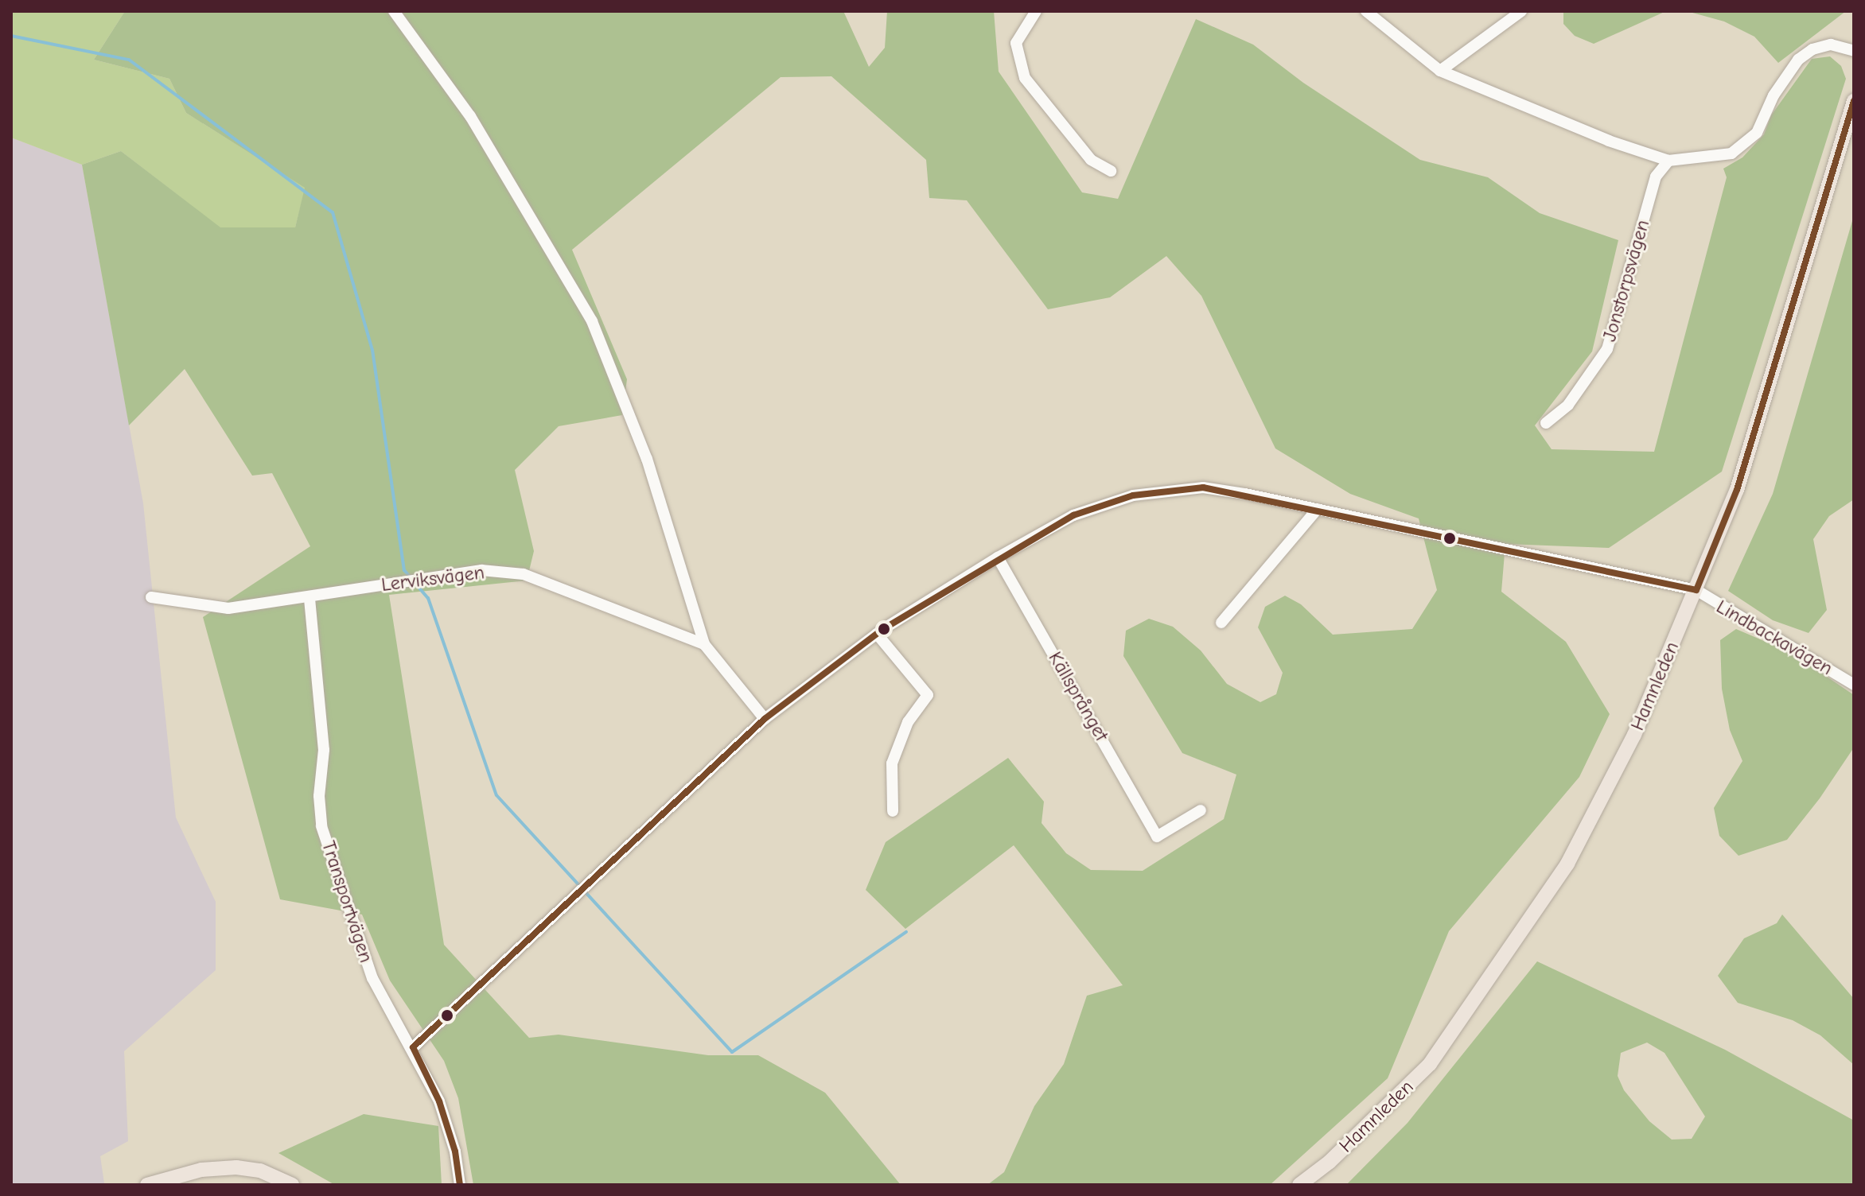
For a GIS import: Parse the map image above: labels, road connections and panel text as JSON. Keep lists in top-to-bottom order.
{
  "streets": {
    "main road": ["Hamnleden"],
    "street": [
      "Jonstorpsvägen",
      "Lerviksvägen",
      "Lindbackavägen",
      "Källsprånget",
      "Transportvägen"
    ]
  },
  "crossings": [
    ["Lerviksvägen", "Transportvägen"],
    ["Lindbackavägen", "Hamnleden"]
  ]
}
